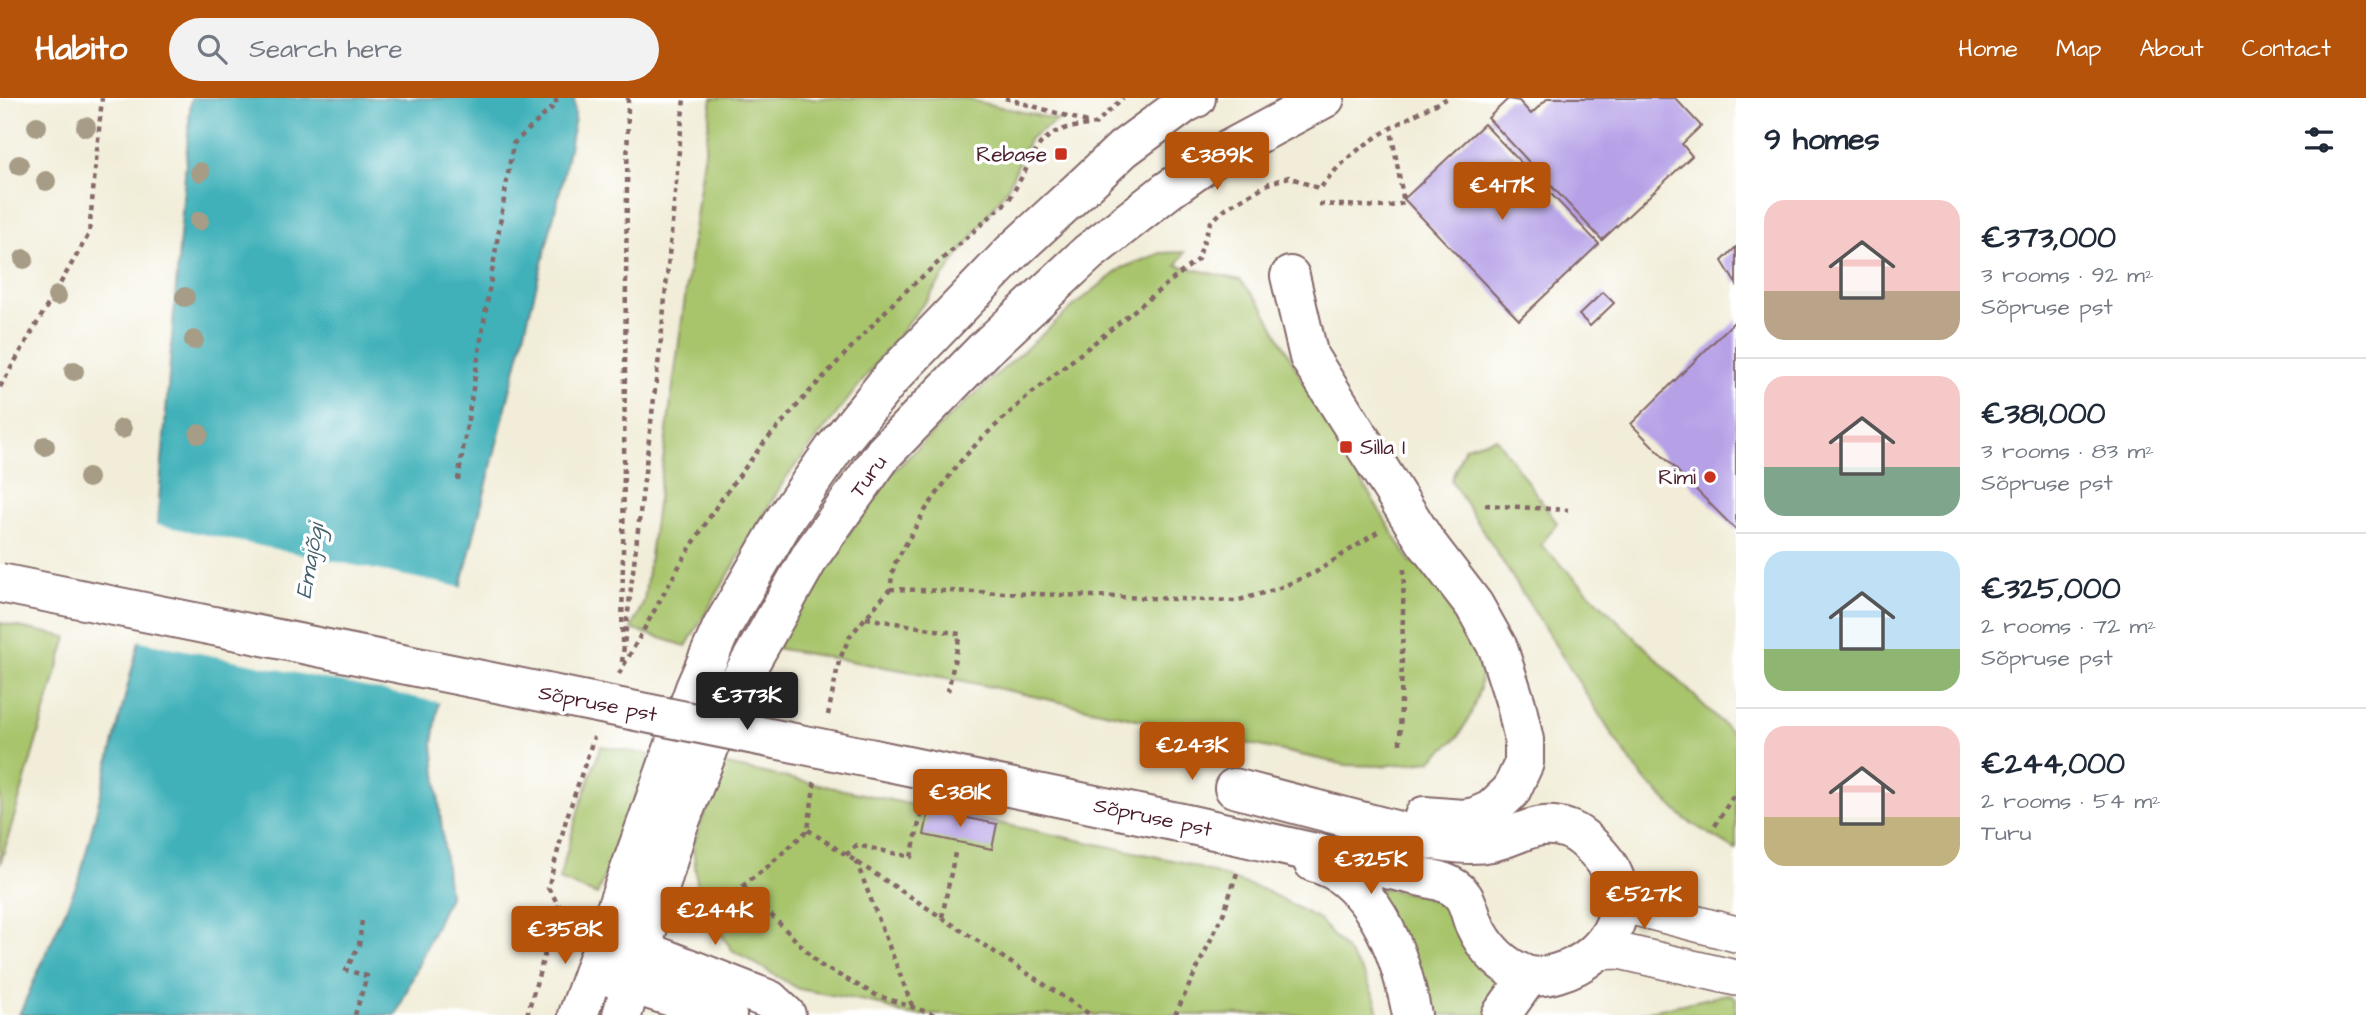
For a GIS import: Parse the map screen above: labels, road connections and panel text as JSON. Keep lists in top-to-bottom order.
{
  "streets": {
    "main road": ["Turu", "Sõpruse pst"]
  },
  "water": ["Emajõgi"],
  "places": {
    "transit": ["Rebase", "Silla I"],
    "other": ["Rimi"]
  },
  "page": {
    "header": "Habito",
    "search": "Search here",
    "nav": [
      "Home",
      "Map",
      "About",
      "Contact"
    ],
    "heading": "9 homes",
    "price": [
      "€389K",
      "€417K",
      "€373K",
      "€243K",
      "€381K",
      "€325K",
      "€527K",
      "€244K",
      "€358K"
    ],
    "list": [
      {
        "name": "€373,000",
        "note": "3 rooms · 92 m² · Sõpruse pst"
      },
      {
        "name": "€381,000",
        "note": "3 rooms · 83 m² · Sõpruse pst"
      },
      {
        "name": "€325,000",
        "note": "2 rooms · 72 m² · Sõpruse pst"
      },
      {
        "name": "€244,000",
        "note": "2 rooms · 54 m² · Turu"
      }
    ]
  }
}
